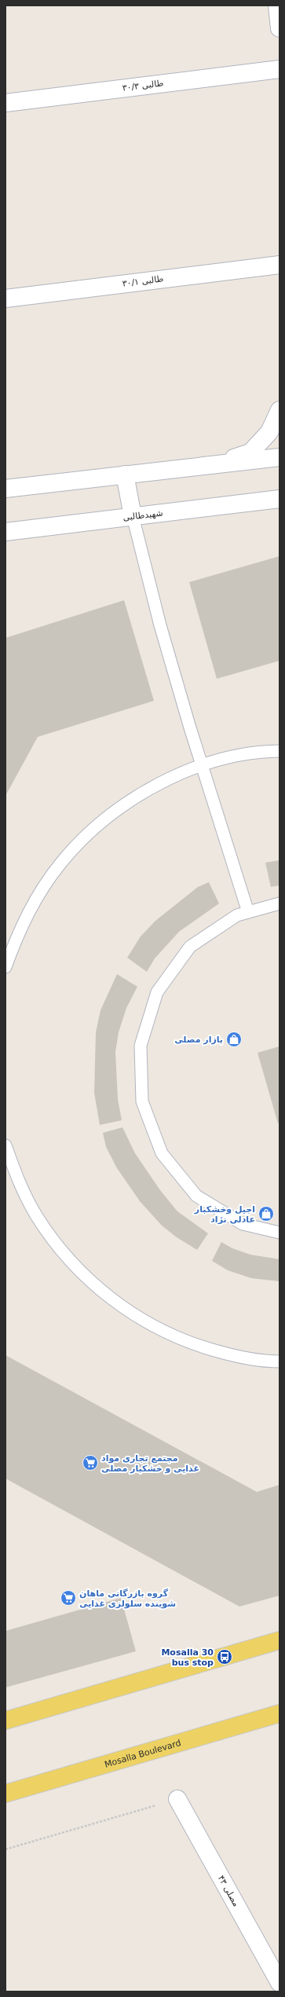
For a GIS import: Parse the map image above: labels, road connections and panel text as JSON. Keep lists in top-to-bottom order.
{
  "streets": {
    "main road": ["Mosalla Boulevard"],
    "street": [
      "طالبی ۳۰/۳",
      "طالبی ۳۰/۱",
      "شهیدطالبی",
      "مصلی ۴۳"
    ]
  },
  "places": {
    "shop": ["بازار مصلى", "اجیل وخشکبار عادلی نژاد"],
    "supermarket": ["مجتمع تجاری مواد غذایی و خشکبار مصلی", "گروه بازرگانی ماهان شوینده سلولزی غذایی"],
    "bus stop": ["Mosalla 30 bus stop"]
  }
}
